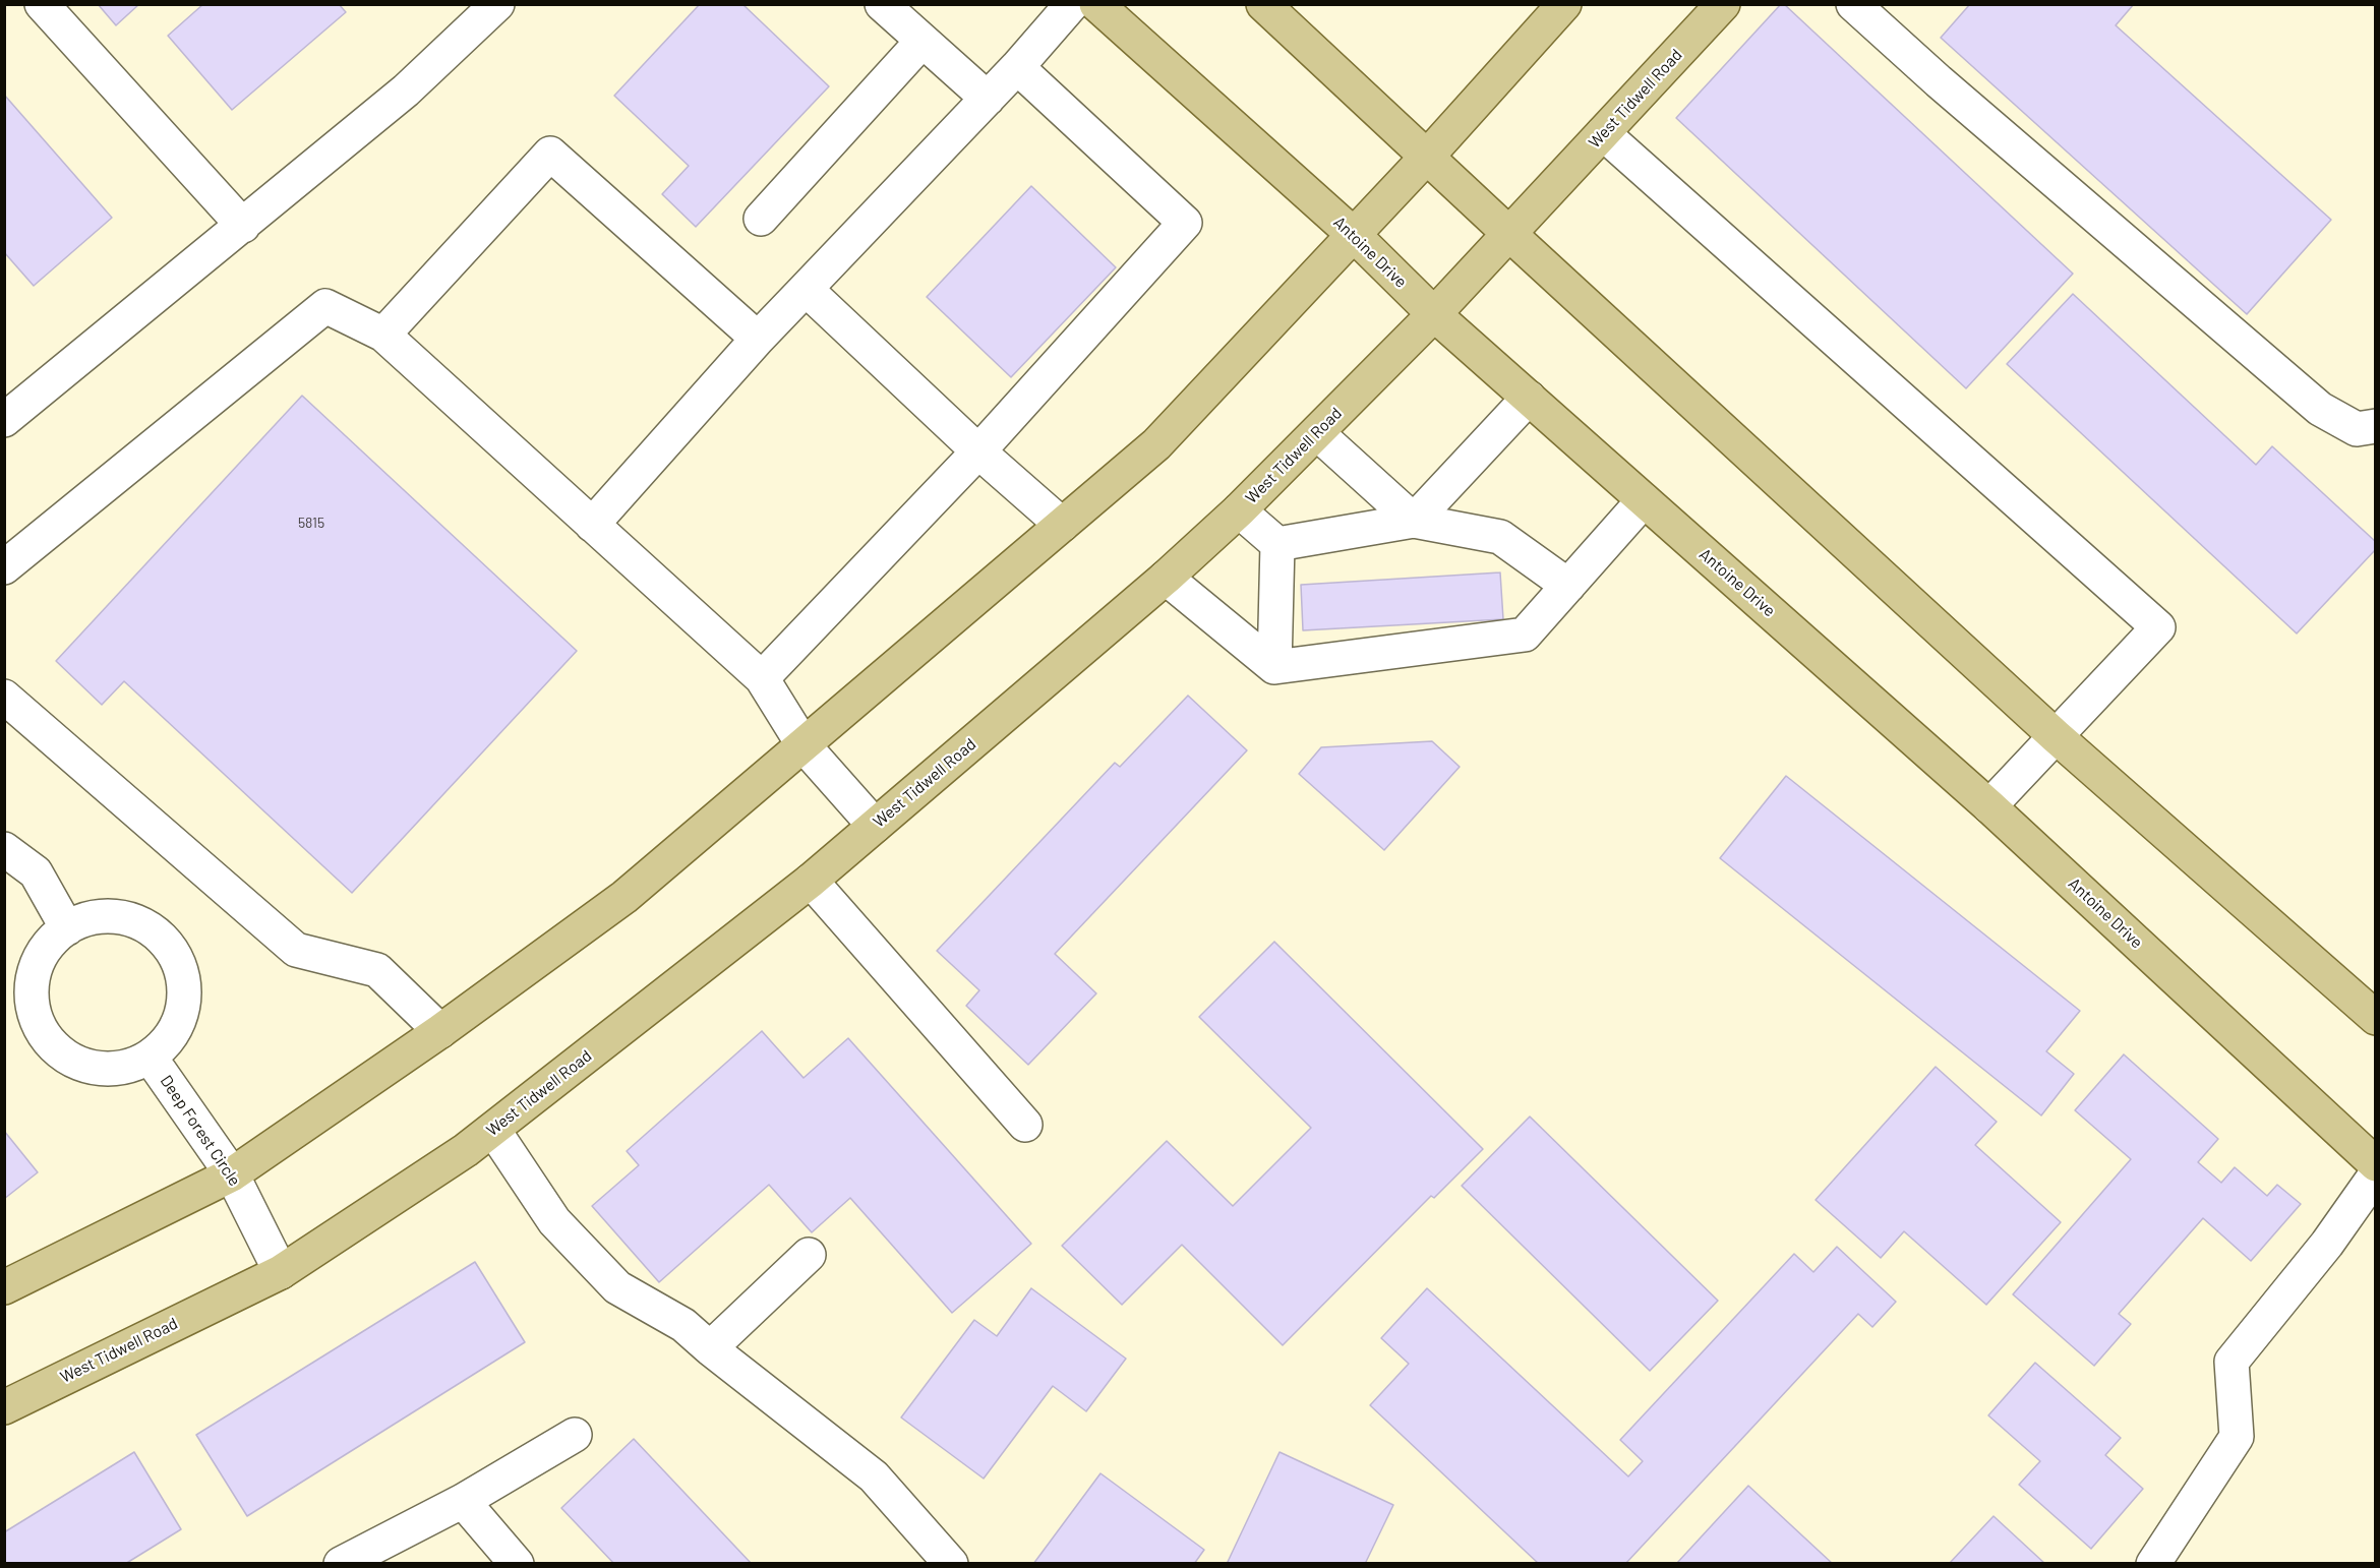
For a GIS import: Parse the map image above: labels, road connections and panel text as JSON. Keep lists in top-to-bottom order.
{
  "streets": {
    "main road": ["West Tidwell Road", "Antoine Drive"],
    "street": ["Deep Forest Circle"]
  },
  "crossings": [
    ["West Tidwell Road", "Antoine Drive"],
    ["West Tidwell Road", "Deep Forest Circle"]
  ],
  "house_numbers": ["5815"]
}
